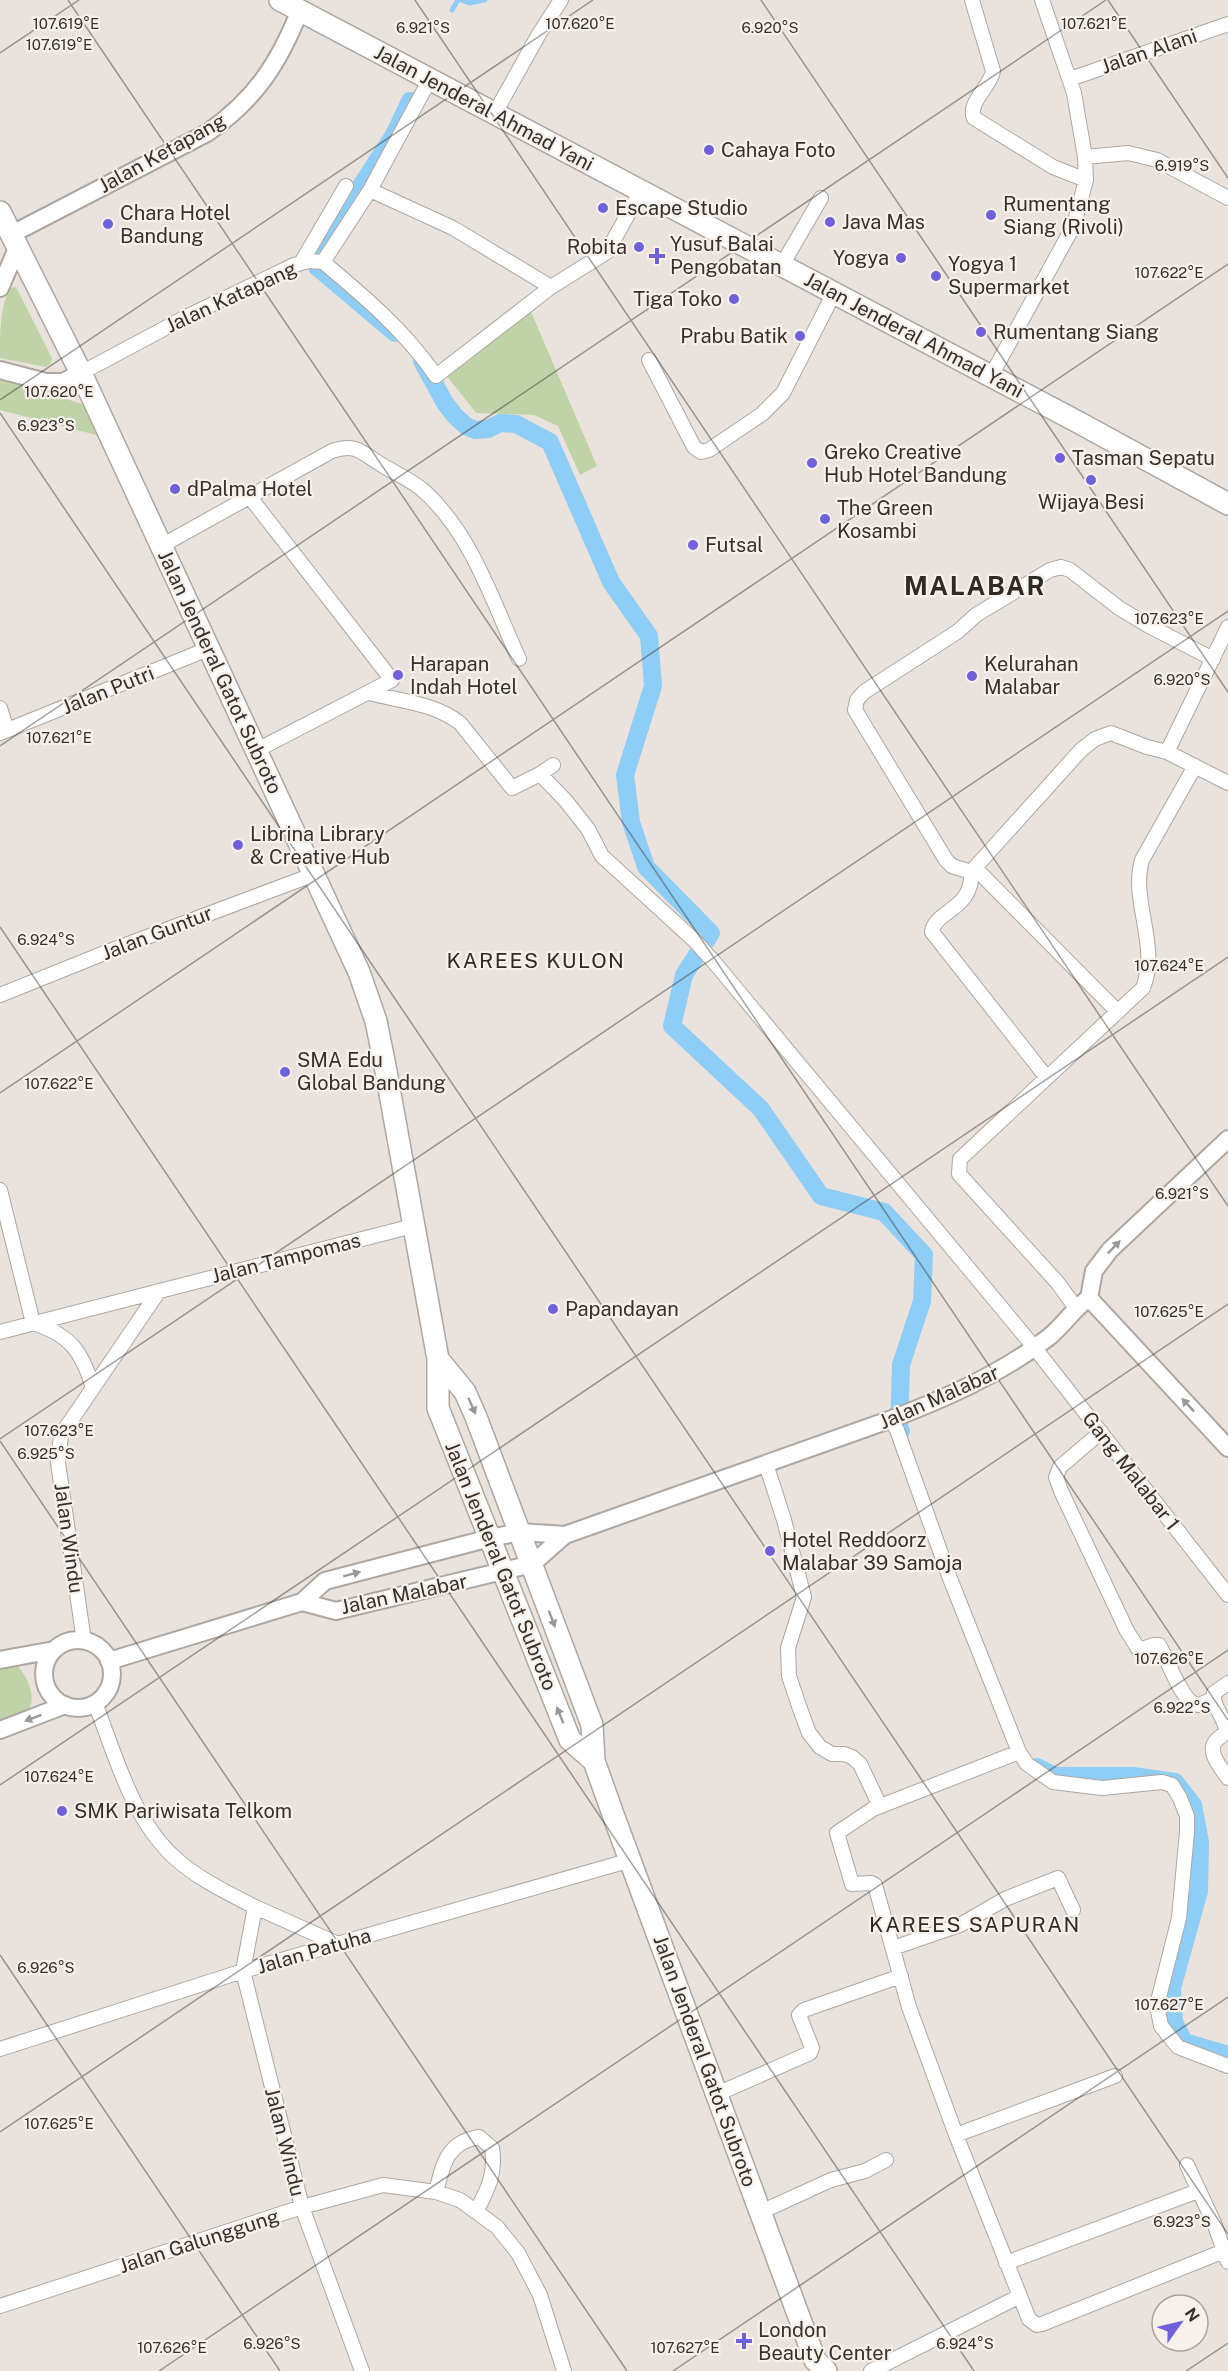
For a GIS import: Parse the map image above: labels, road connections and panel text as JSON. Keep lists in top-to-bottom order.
{
  "streets": {
    "main road": ["Jalan Jenderal Ahmad Yani", "Jalan Jenderal Gatot Subroto"],
    "street": [
      "Jalan Alani",
      "Jalan Ketapang",
      "Jalan Katapang",
      "Jalan Putri",
      "Jalan Guntur",
      "Jalan Tampomas",
      "Jalan Malabar",
      "Gang Malabar 1",
      "Jalan Windu",
      "Jalan Patuha",
      "Jalan Galunggung"
    ]
  },
  "crossings": [
    ["Jalan Jenderal Ahmad Yani", "Jalan Ketapang"],
    ["Jalan Jenderal Ahmad Yani", "Jalan Katapang"],
    ["Jalan Ketapang", "Jalan Jenderal Gatot Subroto"],
    ["Jalan Katapang", "Jalan Jenderal Gatot Subroto"],
    ["Jalan Jenderal Gatot Subroto", "Jalan Putri"],
    ["Jalan Jenderal Gatot Subroto", "Jalan Guntur"],
    ["Jalan Jenderal Gatot Subroto", "Jalan Tampomas"],
    ["Jalan Jenderal Gatot Subroto", "Jalan Malabar"],
    ["Jalan Jenderal Gatot Subroto", "Jalan Patuha"],
    ["Jalan Malabar", "Gang Malabar 1"],
    ["Jalan Malabar", "Jalan Windu"],
    ["Jalan Windu", "Jalan Patuha"],
    ["Jalan Windu", "Jalan Galunggung"]
  ],
  "districts": ["MALABAR", "KAREES KULON", "KAREES SAPURAN"],
  "places": {
    "other": [
      "Cahaya Foto",
      "Escape Studio",
      "Rumentang Siang (Rivoli)",
      "Java Mas",
      "Chara Hotel Bandung",
      "Robita",
      "Yogya",
      "Yogya 1 Supermarket",
      "Tiga Toko",
      "Rumentang Siang",
      "Prabu Batik",
      "Tasman Sepatu",
      "Greko Creative Hub Hotel Bandung",
      "Wijaya Besi",
      "dPalma Hotel",
      "The Green Kosambi",
      "Futsal",
      "Harapan Indah Hotel",
      "Kelurahan Malabar",
      "Librina Library & Creative Hub",
      "SMA Edu Global Bandung",
      "Papandayan",
      "Hotel Reddoorz Malabar 39 Samoja",
      "SMK Pariwisata Telkom"
    ],
    "health": ["Yusuf Balai Pengobatan", "London Beauty Center"]
  },
  "north": "top right",
  "coordinates": [
    "107.620°E",
    "107.619°E",
    "107.621°E",
    "6.921°S",
    "6.920°S",
    "6.919°S",
    "107.622°E",
    "6.923°S",
    "107.623°E",
    "6.924°S",
    "107.624°E",
    "107.625°E",
    "6.925°S",
    "107.626°E",
    "6.922°S",
    "6.926°S",
    "107.627°E"
  ]
}
